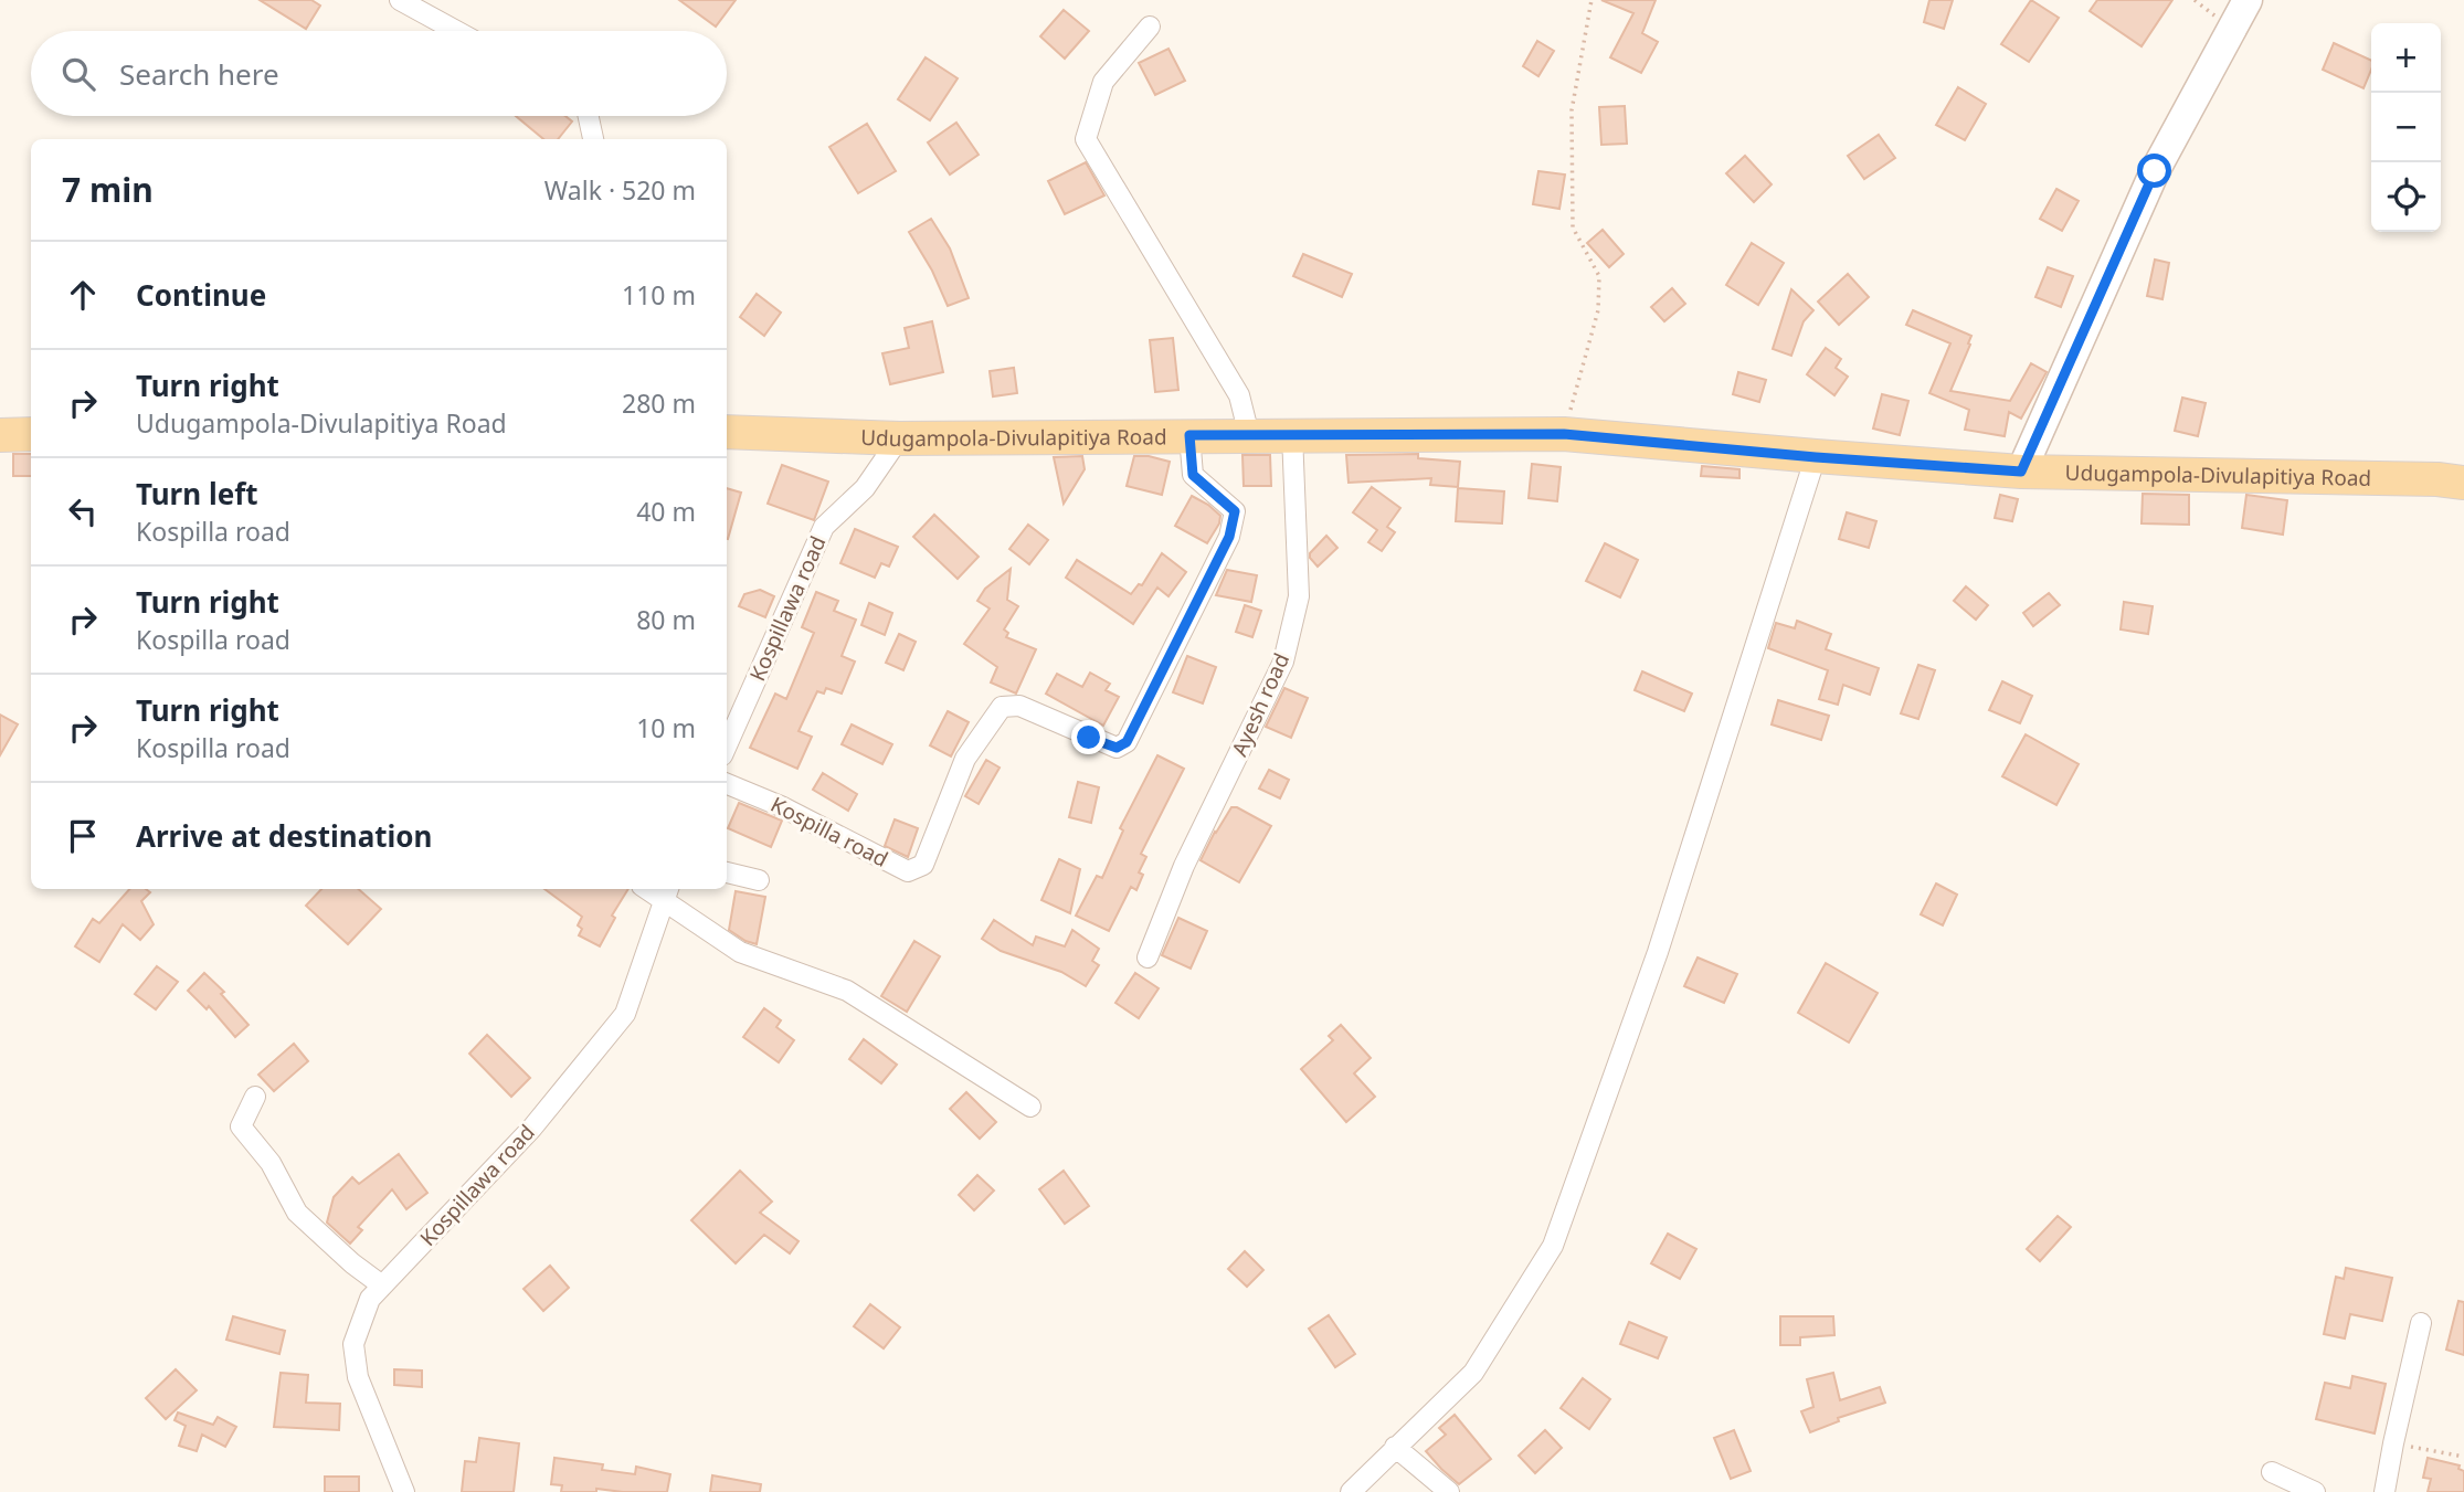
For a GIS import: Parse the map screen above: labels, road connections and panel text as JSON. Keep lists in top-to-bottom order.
{
  "streets": {
    "main road": ["Udugampola-Divulapitiya Road"],
    "street": ["Kospillawa road", "Ayesh road", "Kospilla road"]
  },
  "crossings": [
    ["Udugampola-Divulapitiya Road", "Kospillawa road"],
    ["Udugampola-Divulapitiya Road", "Ayesh road"],
    ["Udugampola-Divulapitiya Road", "Kospilla road"]
  ],
  "page": {
    "map_buttons": ["+", "−"],
    "search": "Search here",
    "heading": ["7 min", "Walk · 520 m"],
    "list": [
      ["Continue", "110 m"],
      ["Turn right", "Udugampola-Divulapitiya Road", "280 m"],
      ["Turn left", "Kospilla road", "40 m"],
      ["Turn right", "Kospilla road", "80 m"],
      ["Turn right", "Kospilla road", "10 m"],
      "Arrive at destination"
    ]
  }
}
